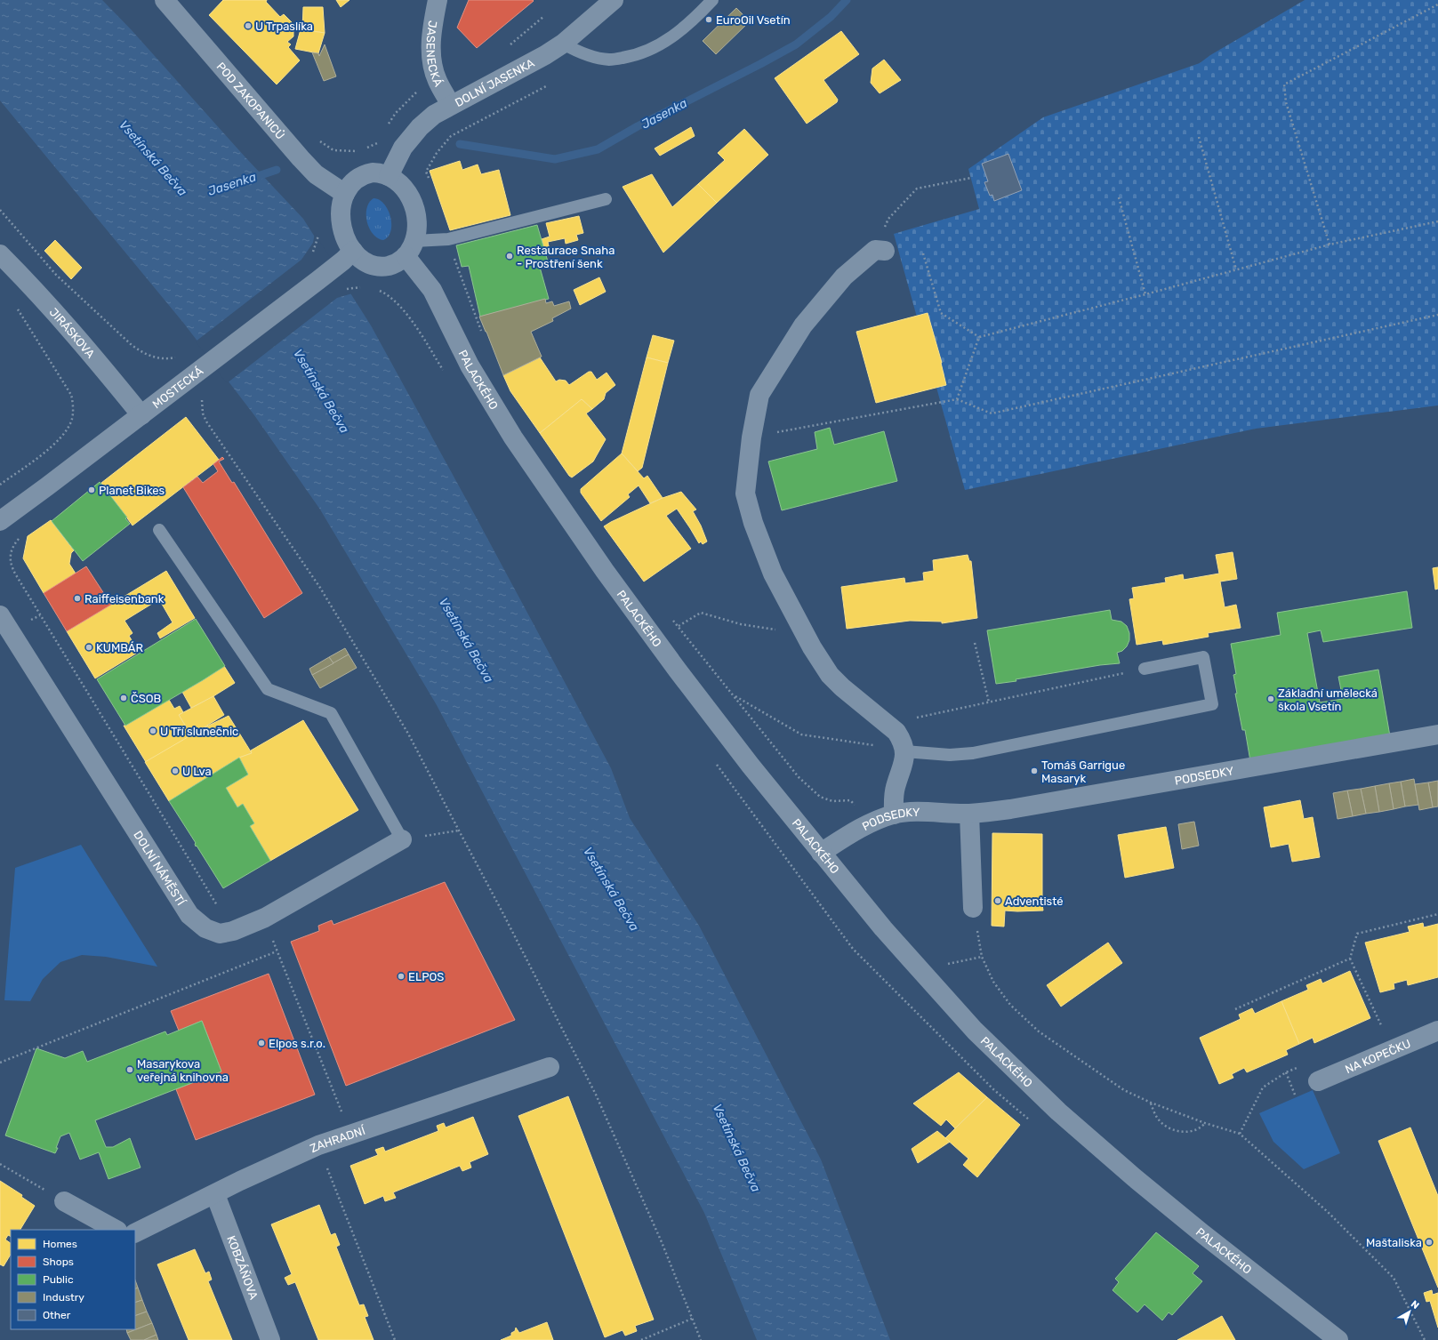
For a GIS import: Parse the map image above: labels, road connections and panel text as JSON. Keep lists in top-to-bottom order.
{
  "streets": {
    "street": [
      "JASENECKÁ",
      "DOLNÍ JASENKA",
      "POD ZAKOPANICŮ",
      "JIRÁSKOVA",
      "PALACKÉHO",
      "MOSTECKÁ",
      "PODSEDKY",
      "DOLNÍ NÁMĚSTÍ",
      "NA KOPEČKU",
      "ZAHRADNÍ",
      "KOBZÁŇOVA"
    ]
  },
  "crossings": [
    ["JASENECKÁ", "DOLNÍ JASENKA"],
    ["DOLNÍ JASENKA", "POD ZAKOPANICŮ"],
    ["DOLNÍ JASENKA", "PALACKÉHO"],
    ["DOLNÍ JASENKA", "MOSTECKÁ"],
    ["POD ZAKOPANICŮ", "PALACKÉHO"],
    ["POD ZAKOPANICŮ", "MOSTECKÁ"],
    ["JIRÁSKOVA", "MOSTECKÁ"],
    ["PALACKÉHO", "MOSTECKÁ"],
    ["PALACKÉHO", "PODSEDKY"],
    ["ZAHRADNÍ", "KOBZÁŇOVA"]
  ],
  "water": ["Jasenka", "Vsetínská Bečva"],
  "places": [
    "EuroOil Vsetín",
    "U Trpaslíka",
    "Restaurace Snaha - Prostření šenk",
    "Planet Bikes",
    "Raiffeisenbank",
    "KUMBÁR",
    "ČSOB",
    "Základní umělecká škola Vsetín",
    "U Tří slunečnic",
    "U Lva",
    "Tomáš Garrigue Masaryk",
    "Adventisté",
    "ELPOS",
    "Elpos s.r.o.",
    "Masarykova veřejná knihovna",
    "Maštaliska"
  ],
  "legend": [
    "Homes",
    "Shops",
    "Public",
    "Industry",
    "Other"
  ],
  "north": "top right"
}
